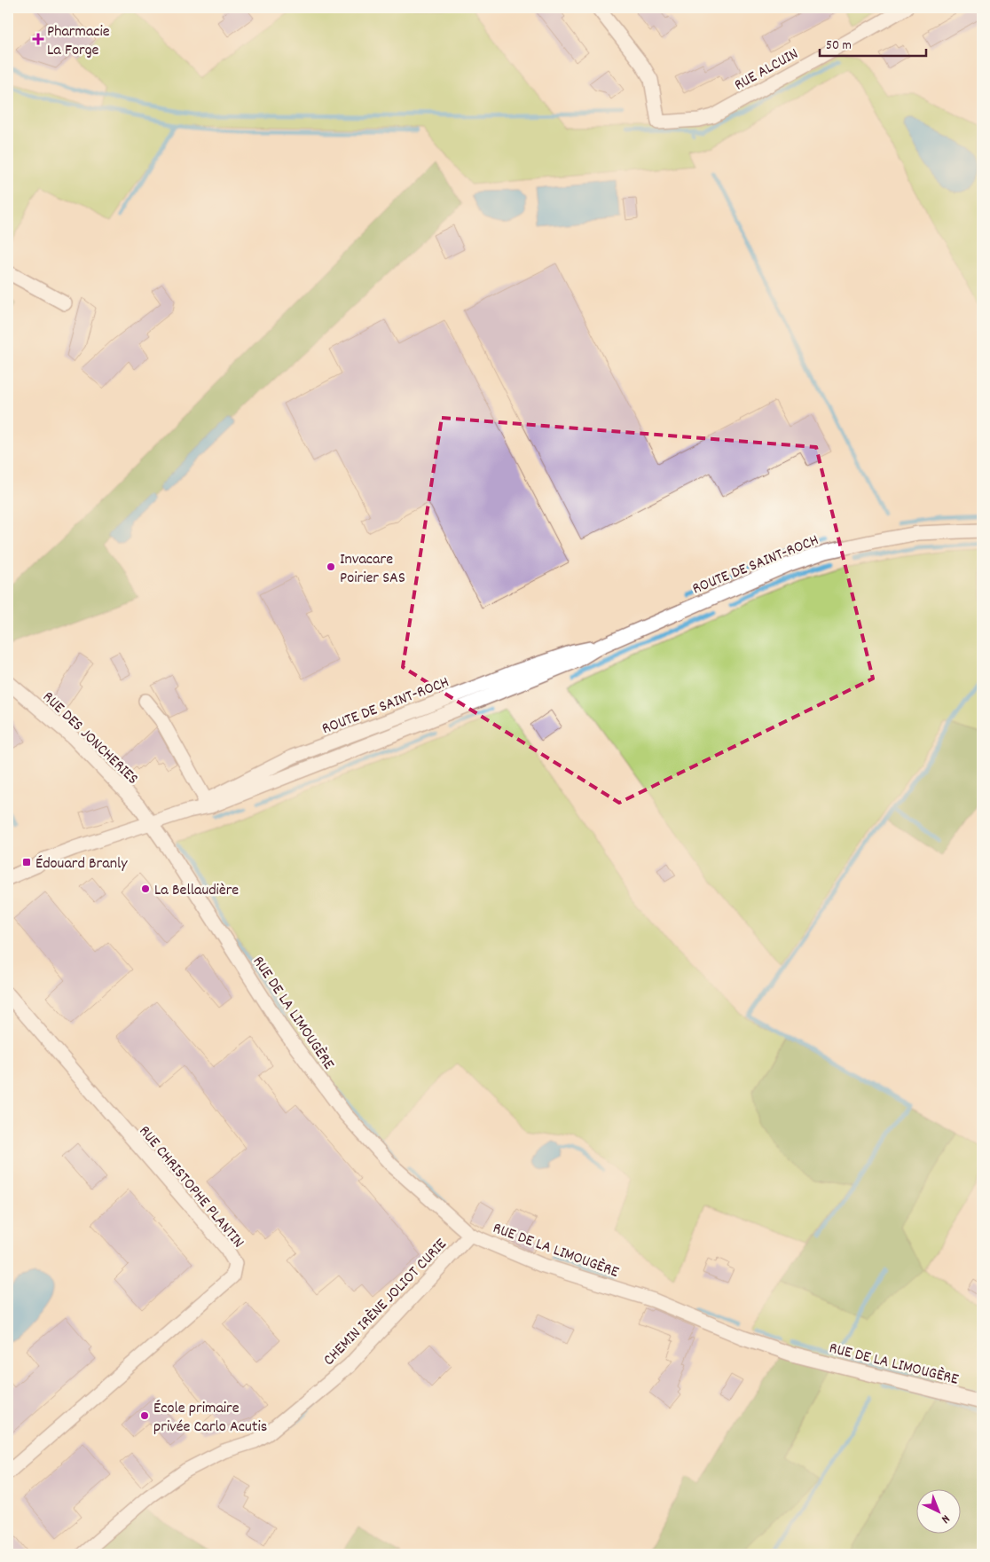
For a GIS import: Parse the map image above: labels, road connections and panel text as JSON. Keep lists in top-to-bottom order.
{
  "streets": {
    "street": [
      "RUE ALCUIN",
      "ROUTE DE SAINT-ROCH",
      "RUE DES JONCHERIES",
      "RUE DE LA LIMOUGÈRE",
      "RUE CHRISTOPHE PLANTIN",
      "CHEMIN IRÈNE JOLIOT CURIE"
    ]
  },
  "crossings": [
    ["ROUTE DE SAINT-ROCH", "RUE DES JONCHERIES"],
    ["ROUTE DE SAINT-ROCH", "RUE DE LA LIMOUGÈRE"],
    ["RUE DES JONCHERIES", "RUE DE LA LIMOUGÈRE"],
    ["RUE DE LA LIMOUGÈRE", "CHEMIN IRÈNE JOLIOT CURIE"]
  ],
  "places": {
    "health": ["Pharmacie La Forge"],
    "other": ["Invacare Poirier SAS", "La Bellaudière", "École primaire privée Carlo Acutis"],
    "transit": ["Édouard Branly"]
  },
  "scale_bar": "50 m",
  "north": "bottom right"
}
